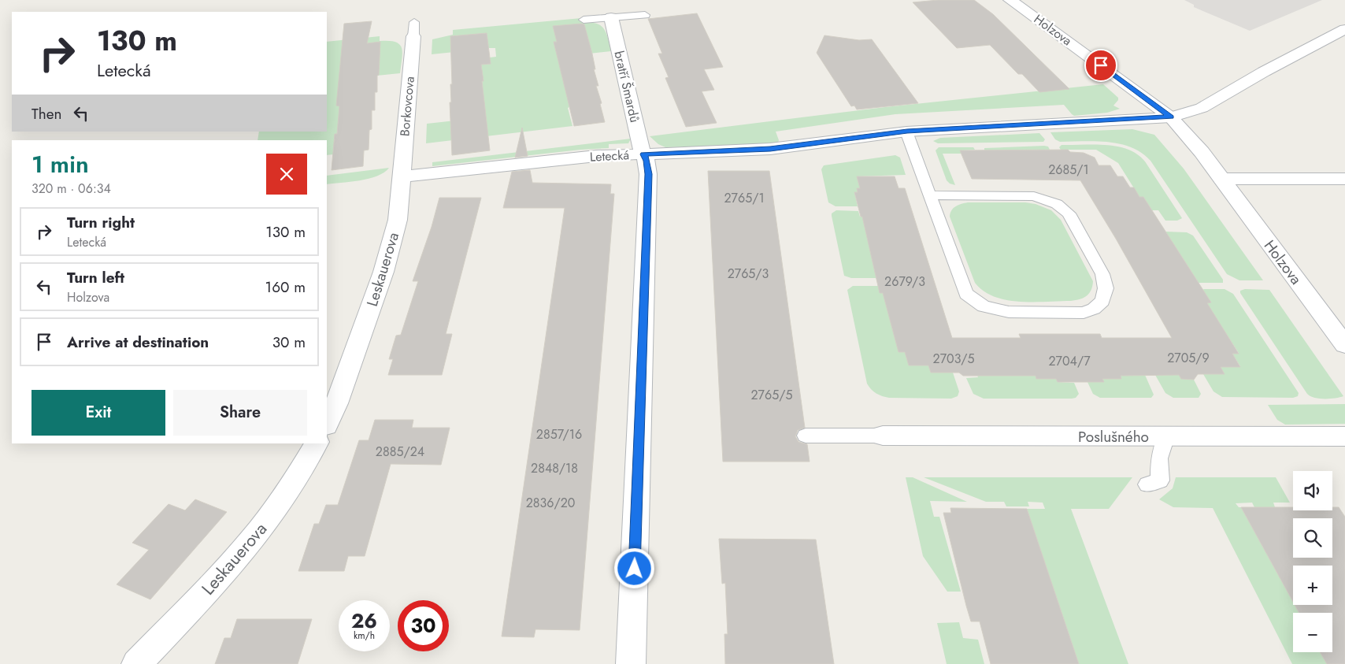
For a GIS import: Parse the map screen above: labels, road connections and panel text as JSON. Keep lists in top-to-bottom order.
{
  "streets": {
    "street": [
      "Holzova",
      "bratří Šmardů",
      "Borkovcova",
      "Letecká",
      "Leskauerova",
      "Poslušného"
    ]
  },
  "crossings": [
    ["Holzova", "Letecká"],
    ["bratří Šmardů", "Letecká"],
    ["Borkovcova", "Letecká"],
    ["Borkovcova", "Leskauerova"],
    ["Letecká", "Leskauerova"]
  ],
  "house_numbers": [
    "2685/1",
    "2765/1",
    "2765/3",
    "2679/3",
    "2705/9",
    "2703/5",
    "2704/7",
    "2765/5",
    "2857/16",
    "2885/24",
    "2848/18",
    "2836/20"
  ],
  "page": {
    "turn": ["130 m", "Letecká"],
    "then": "Then",
    "heading": ["1 min", "320 m · 06:34"],
    "list": [
      {
        "name": "Turn right",
        "note": "Letecká",
        "value": "130 m"
      },
      {
        "name": "Turn left",
        "note": "Holzova",
        "value": "160 m"
      },
      {
        "name": "Arrive at destination",
        "value": "30 m"
      }
    ],
    "buttons": ["Exit", "Share"],
    "map_buttons": ["+", "−"],
    "speed": "26 km/h",
    "limit": "30"
  }
}
